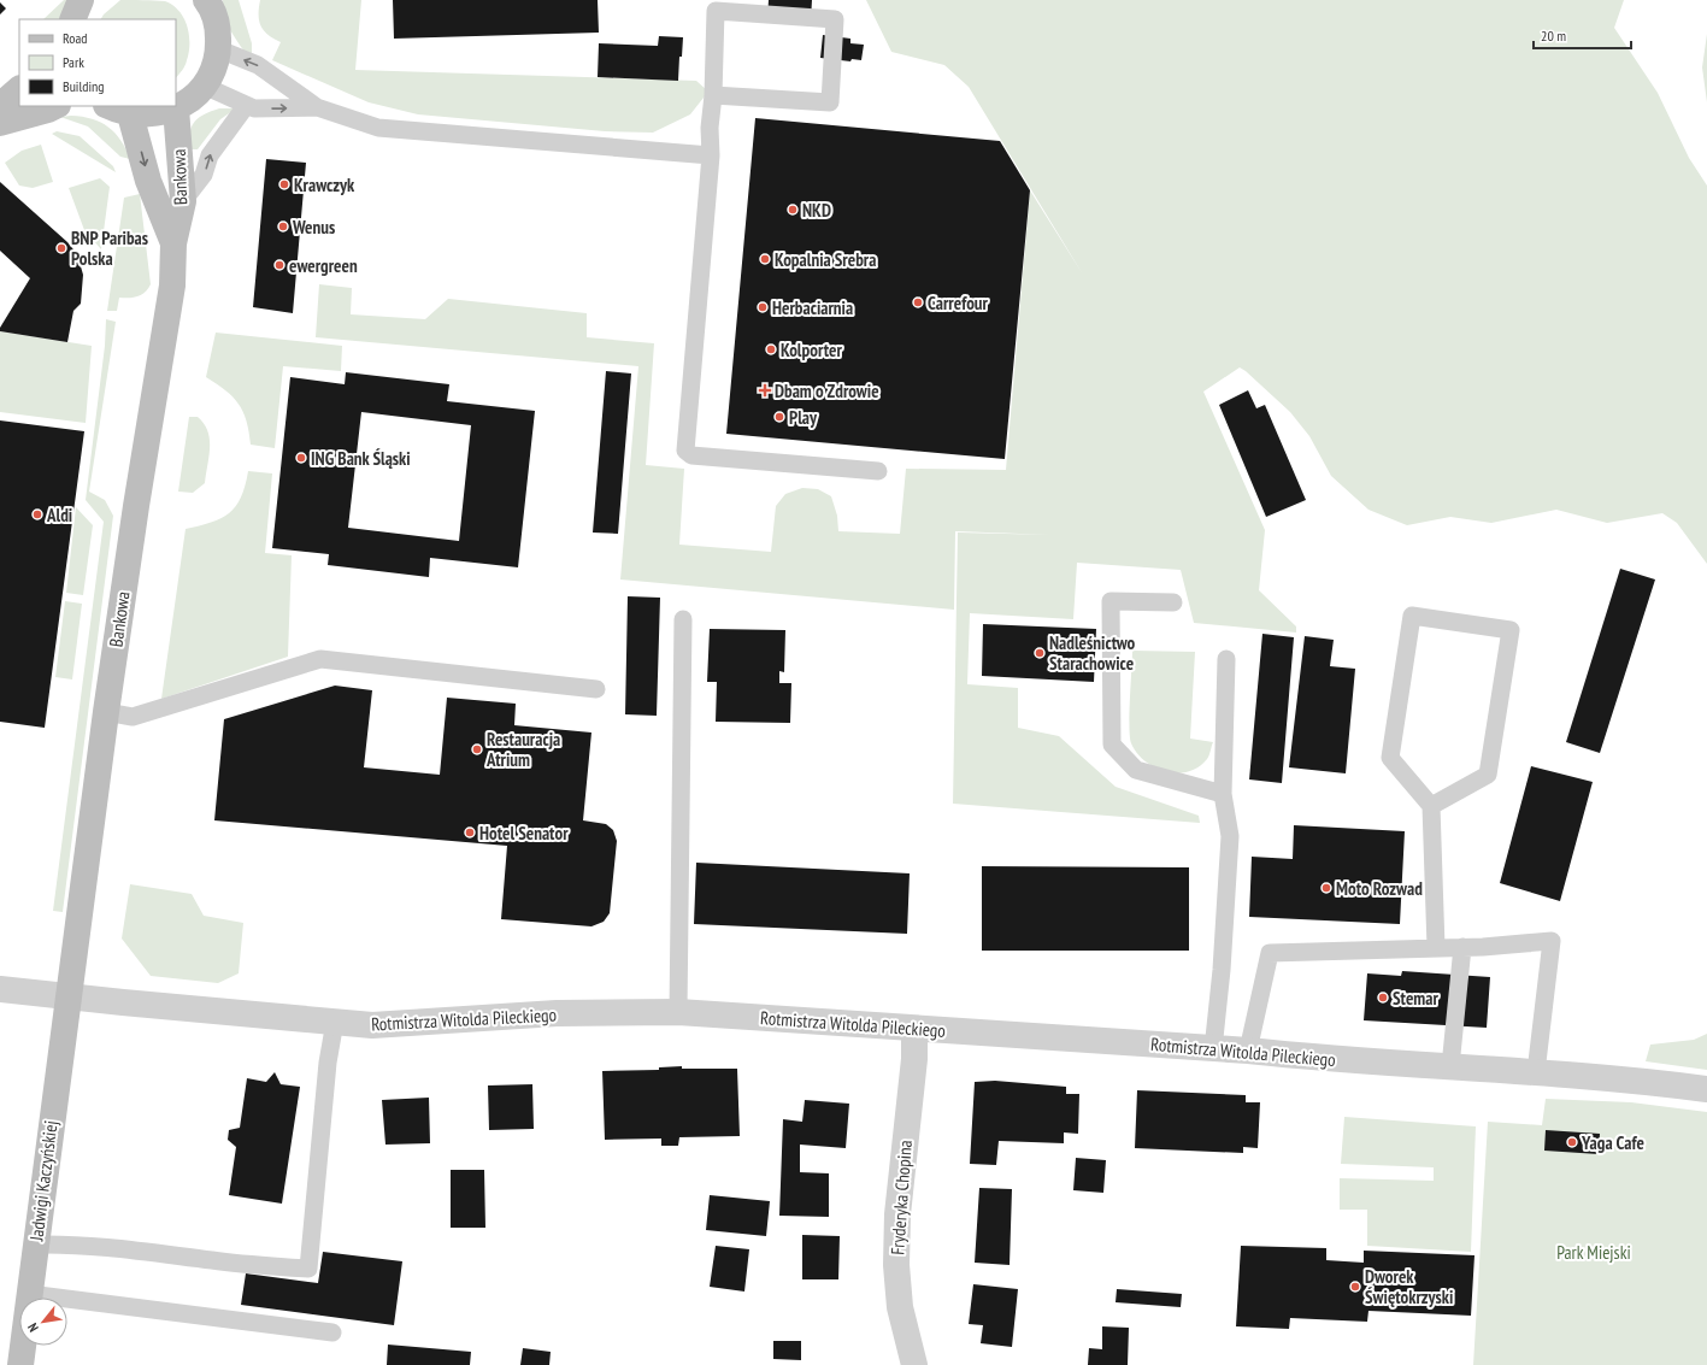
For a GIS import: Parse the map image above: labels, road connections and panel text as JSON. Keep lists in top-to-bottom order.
{
  "streets": {
    "street": [
      "Bankowa",
      "Rotmistrza Witolda Pileckiego",
      "Jadwigi Kaczyńskiej",
      "Fryderyka Chopina"
    ]
  },
  "crossings": [
    ["Bankowa", "Rotmistrza Witolda Pileckiego"],
    ["Bankowa", "Jadwigi Kaczyńskiej"],
    ["Rotmistrza Witolda Pileckiego", "Jadwigi Kaczyńskiej"],
    ["Rotmistrza Witolda Pileckiego", "Fryderyka Chopina"]
  ],
  "parks": ["Park Miejski"],
  "places": {
    "other": [
      "Krawczyk",
      "NKD",
      "Wenus",
      "BNP Paribas Polska",
      "Kopalnia Srebra",
      "ewergreen",
      "Carrefour",
      "Herbaciarnia",
      "Kolporter",
      "Play",
      "ING Bank Śląski",
      "Aldi",
      "Nadleśnictwo Starachowice",
      "Restauracja Atrium",
      "Hotel Senator",
      "Moto Rozwad",
      "Stemar",
      "Yaga Cafe",
      "Dworek Świętokrzyski"
    ],
    "health": ["Dbam o Zdrowie"]
  },
  "legend": ["Road", "Park", "Building"],
  "scale_bar": "20 m",
  "north": "bottom left"
}
